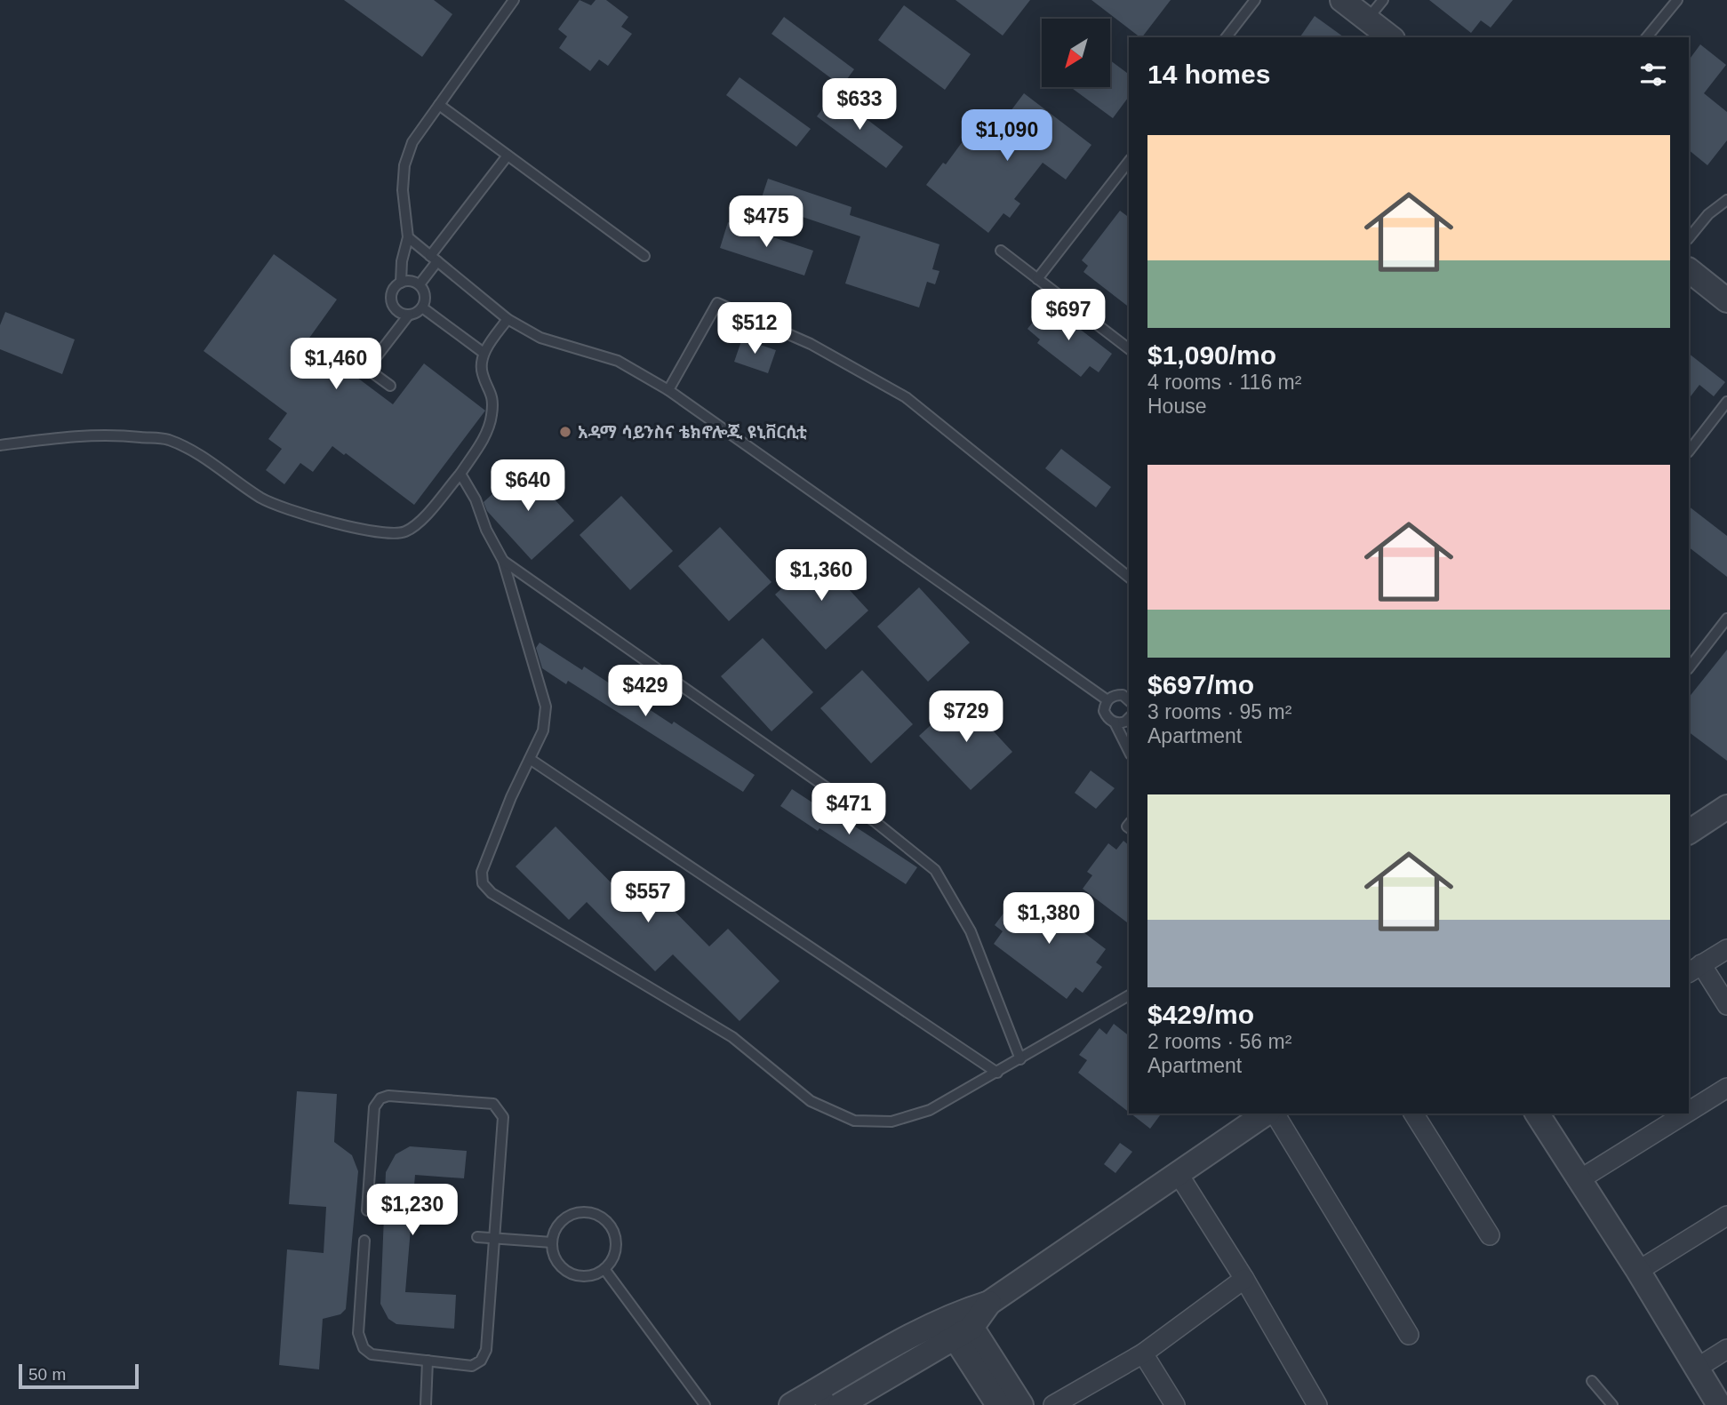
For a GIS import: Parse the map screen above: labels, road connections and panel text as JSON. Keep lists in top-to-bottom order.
{
  "places": ["አዳማ ሳይንስና ቴክኖሎጂ ዩኒቨርሲቲ"],
  "scale_bar": "50 m",
  "north": "bottom left",
  "page": {
    "heading": "14 homes",
    "price": [
      "$633",
      "$1,090",
      "$475",
      "$697",
      "$512",
      "$1,460",
      "$640",
      "$1,360",
      "$429",
      "$729",
      "$471",
      "$557",
      "$1,380",
      "$1,230"
    ],
    "list": [
      {
        "name": "$1,090/mo",
        "note": "4 rooms · 116 m² · House"
      },
      {
        "name": "$697/mo",
        "note": "3 rooms · 95 m² · Apartment"
      },
      {
        "name": "$429/mo",
        "note": "2 rooms · 56 m² · Apartment"
      }
    ],
    "scale": "50 m"
  }
}
